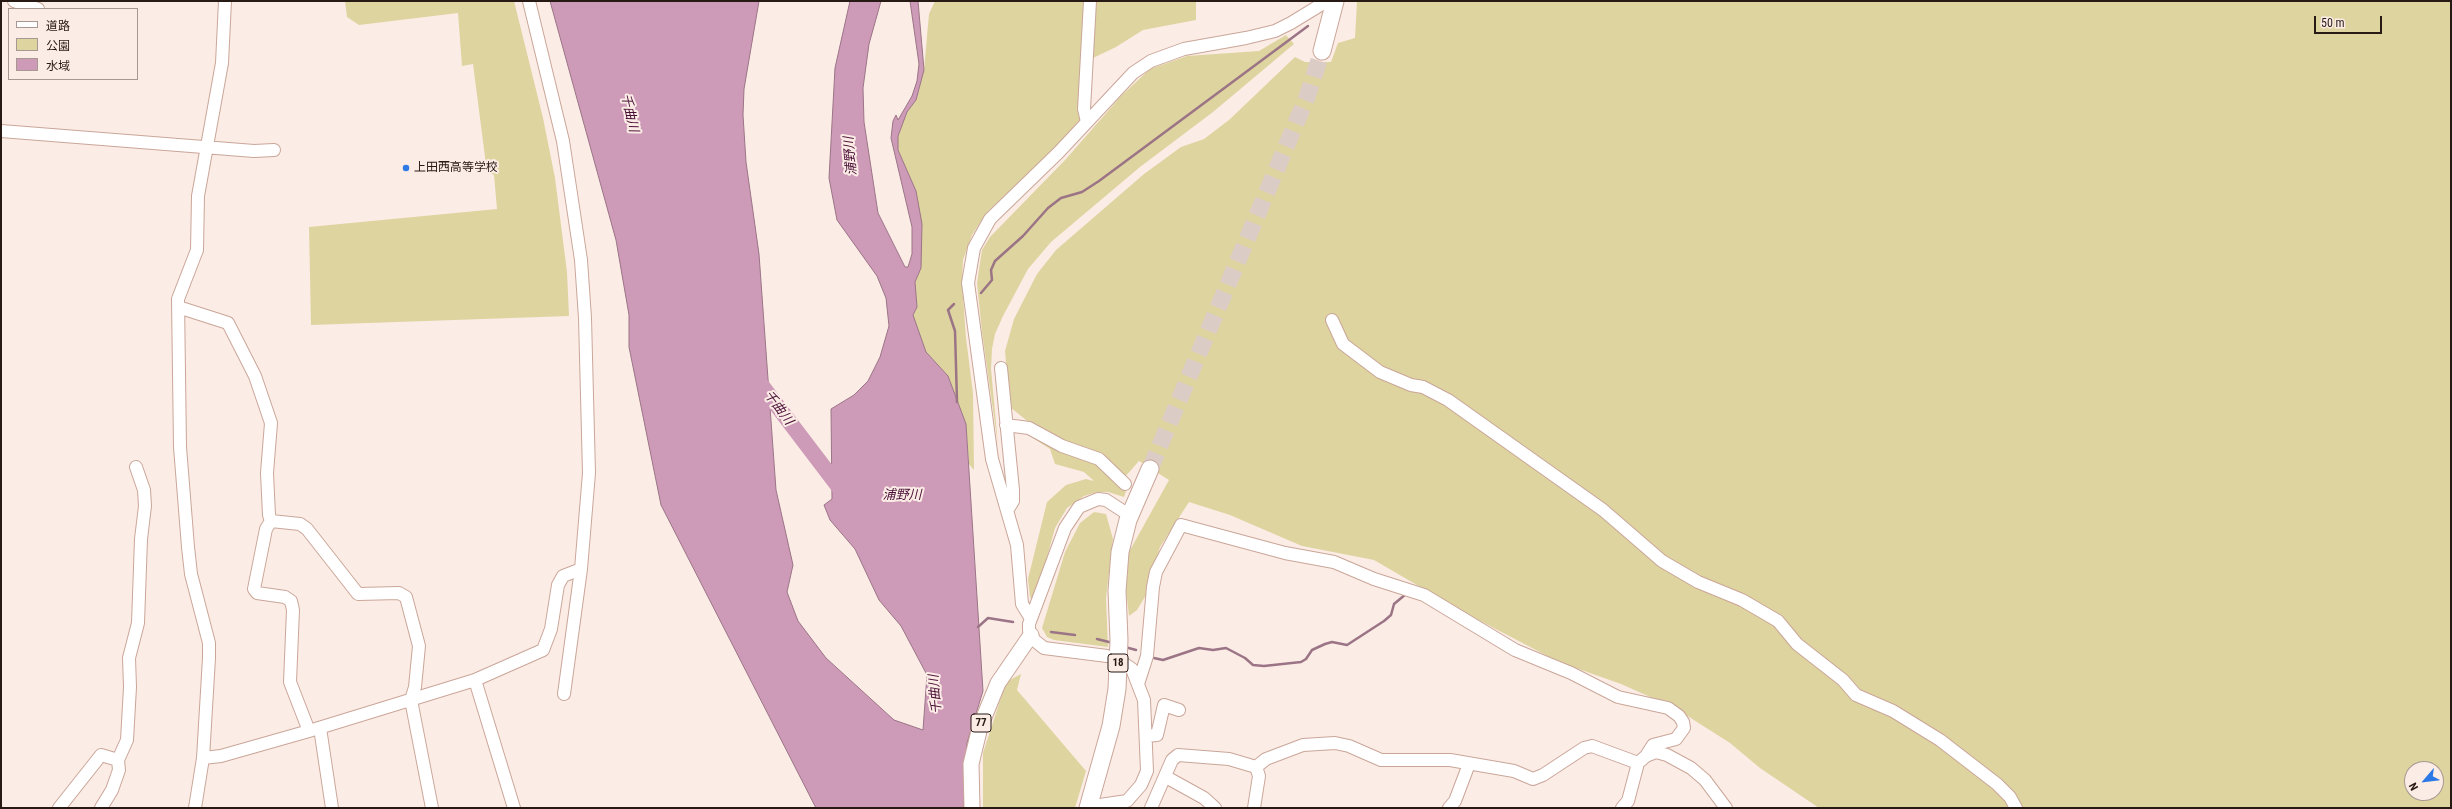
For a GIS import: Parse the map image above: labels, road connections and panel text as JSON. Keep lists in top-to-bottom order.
{
  "streets": {
    "highway": ["18"],
    "main road": ["77"]
  },
  "water": ["千曲川", "浦野川"],
  "places": ["上田西高等学校"],
  "legend": ["道路", "公園", "水域"],
  "scale_bar": "50 m",
  "north": "bottom left"
}
